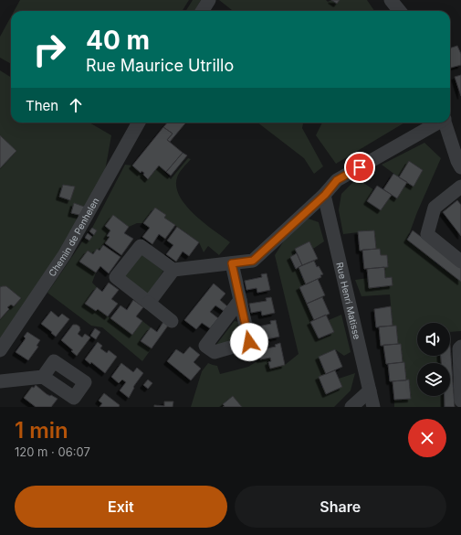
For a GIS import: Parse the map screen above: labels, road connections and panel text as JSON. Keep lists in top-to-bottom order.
{
  "streets": {
    "street": ["Chemin de Penhelen", "Rue Henri Matisse"]
  },
  "page": {
    "turn": ["40 m", "Rue Maurice Utrillo"],
    "then": "Then",
    "heading": ["1 min", "120 m · 06:07"],
    "buttons": ["Exit", "Share"]
  }
}
